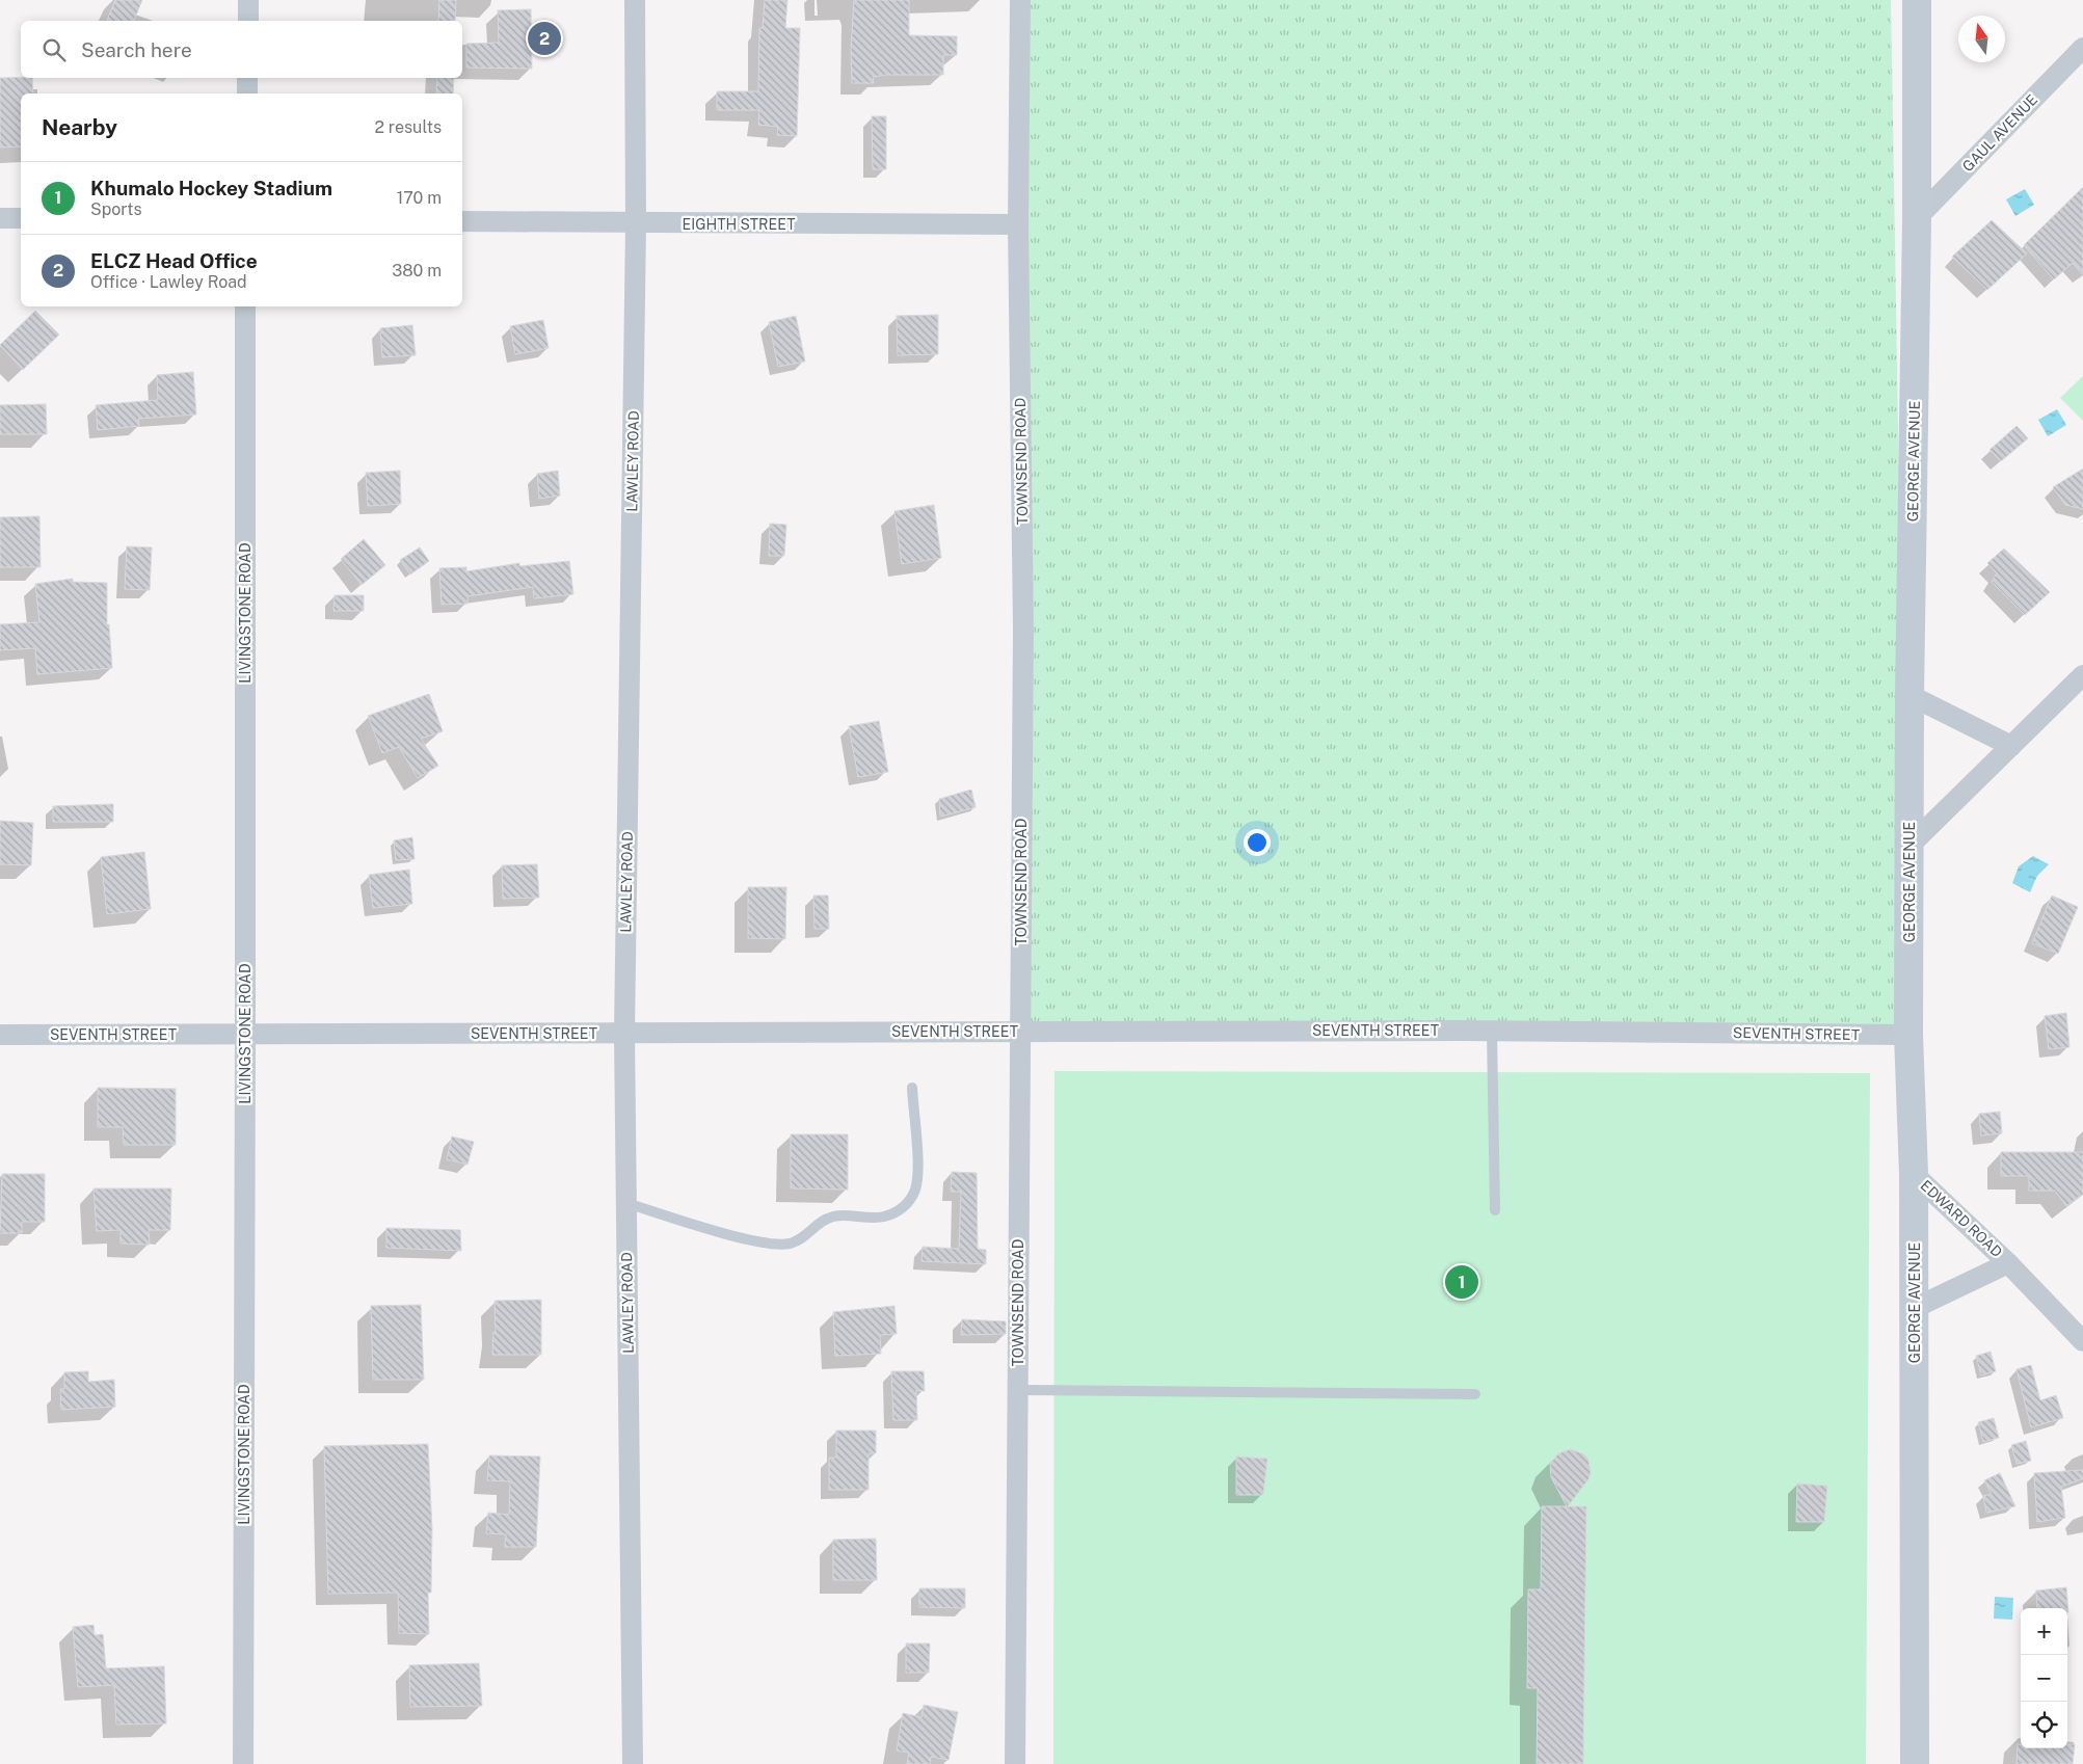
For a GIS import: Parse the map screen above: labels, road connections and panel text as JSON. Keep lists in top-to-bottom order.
{
  "streets": {
    "main road": ["GEORGE AVENUE"],
    "street": [
      "GAUL AVENUE",
      "EIGHTH STREET",
      "LAWLEY ROAD",
      "TOWNSEND ROAD",
      "LIVINGSTONE ROAD",
      "SEVENTH STREET",
      "EDWARD ROAD"
    ]
  },
  "crossings": [
    ["GAUL AVENUE", "GEORGE AVENUE"],
    ["EIGHTH STREET", "LAWLEY ROAD"],
    ["EIGHTH STREET", "TOWNSEND ROAD"],
    ["LAWLEY ROAD", "SEVENTH STREET"],
    ["TOWNSEND ROAD", "SEVENTH STREET"],
    ["GEORGE AVENUE", "SEVENTH STREET"],
    ["GEORGE AVENUE", "EDWARD ROAD"],
    ["LIVINGSTONE ROAD", "SEVENTH STREET"]
  ],
  "north": "top",
  "page": {
    "pins": ["2", "1"],
    "search": "Search here",
    "heading": ["Nearby", "2 results"],
    "list": [
      {
        "mark": "1",
        "name": "Khumalo Hockey Stadium",
        "note": "Sports",
        "value": "170 m"
      },
      {
        "mark": "2",
        "name": "ELCZ Head Office",
        "note": "Office · Lawley Road",
        "value": "380 m"
      }
    ],
    "map_buttons": ["+", "−"]
  }
}
